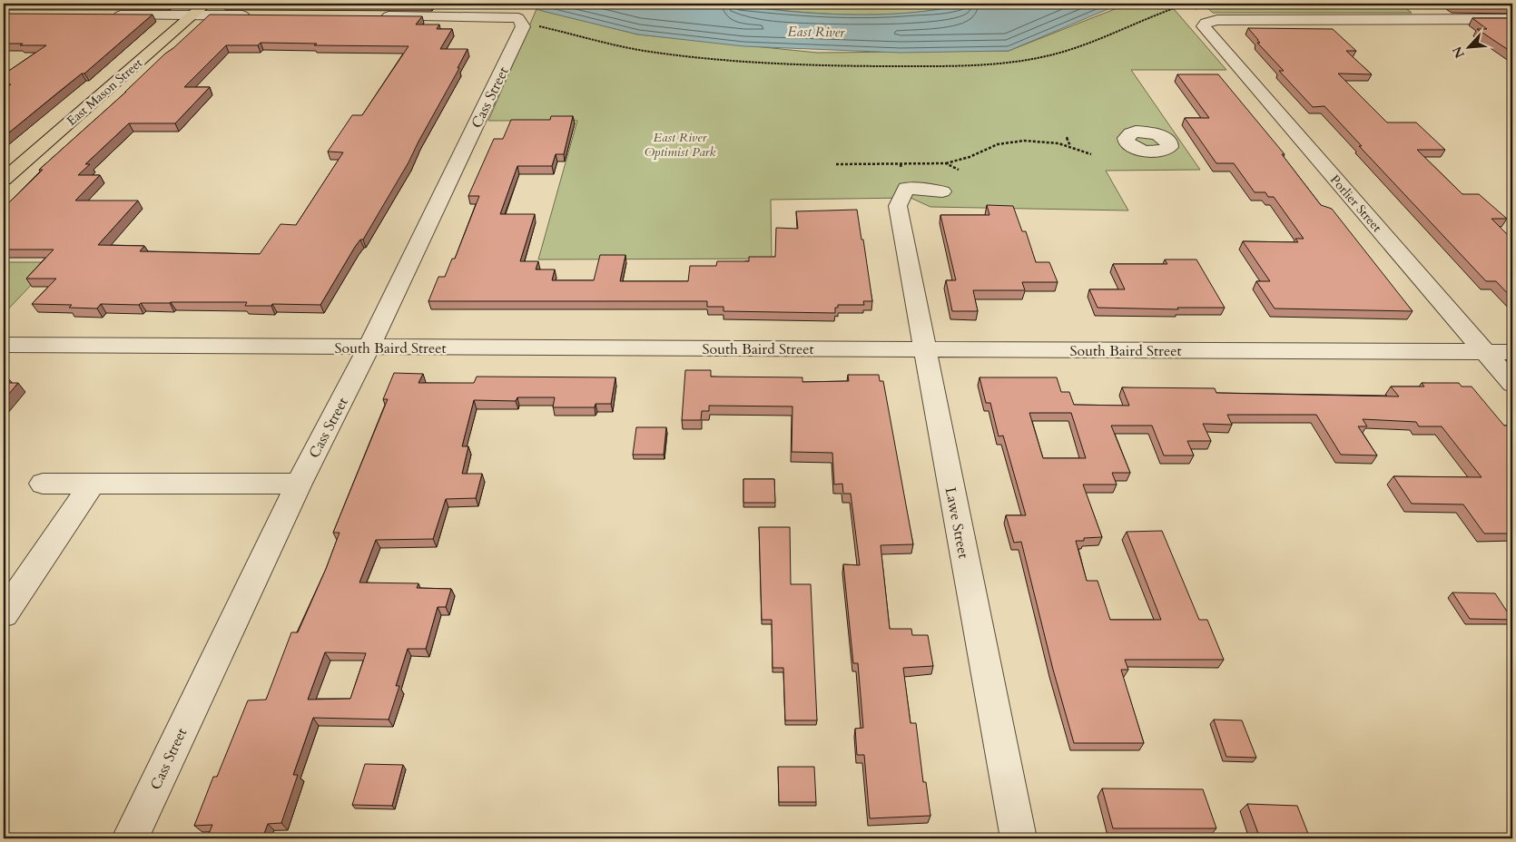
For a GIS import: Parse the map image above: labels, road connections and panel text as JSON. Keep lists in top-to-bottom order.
{
  "streets": {
    "main road": ["East Mason Street"],
    "street": [
      "Cass Street",
      "Porlier Street",
      "South Baird Street",
      "Lawe Street"
    ]
  },
  "crossings": [
    ["Cass Street", "South Baird Street"],
    ["Porlier Street", "South Baird Street"],
    ["South Baird Street", "Lawe Street"]
  ],
  "water": ["East River"],
  "parks": ["East River Optimist Park"],
  "north": "bottom left"
}
